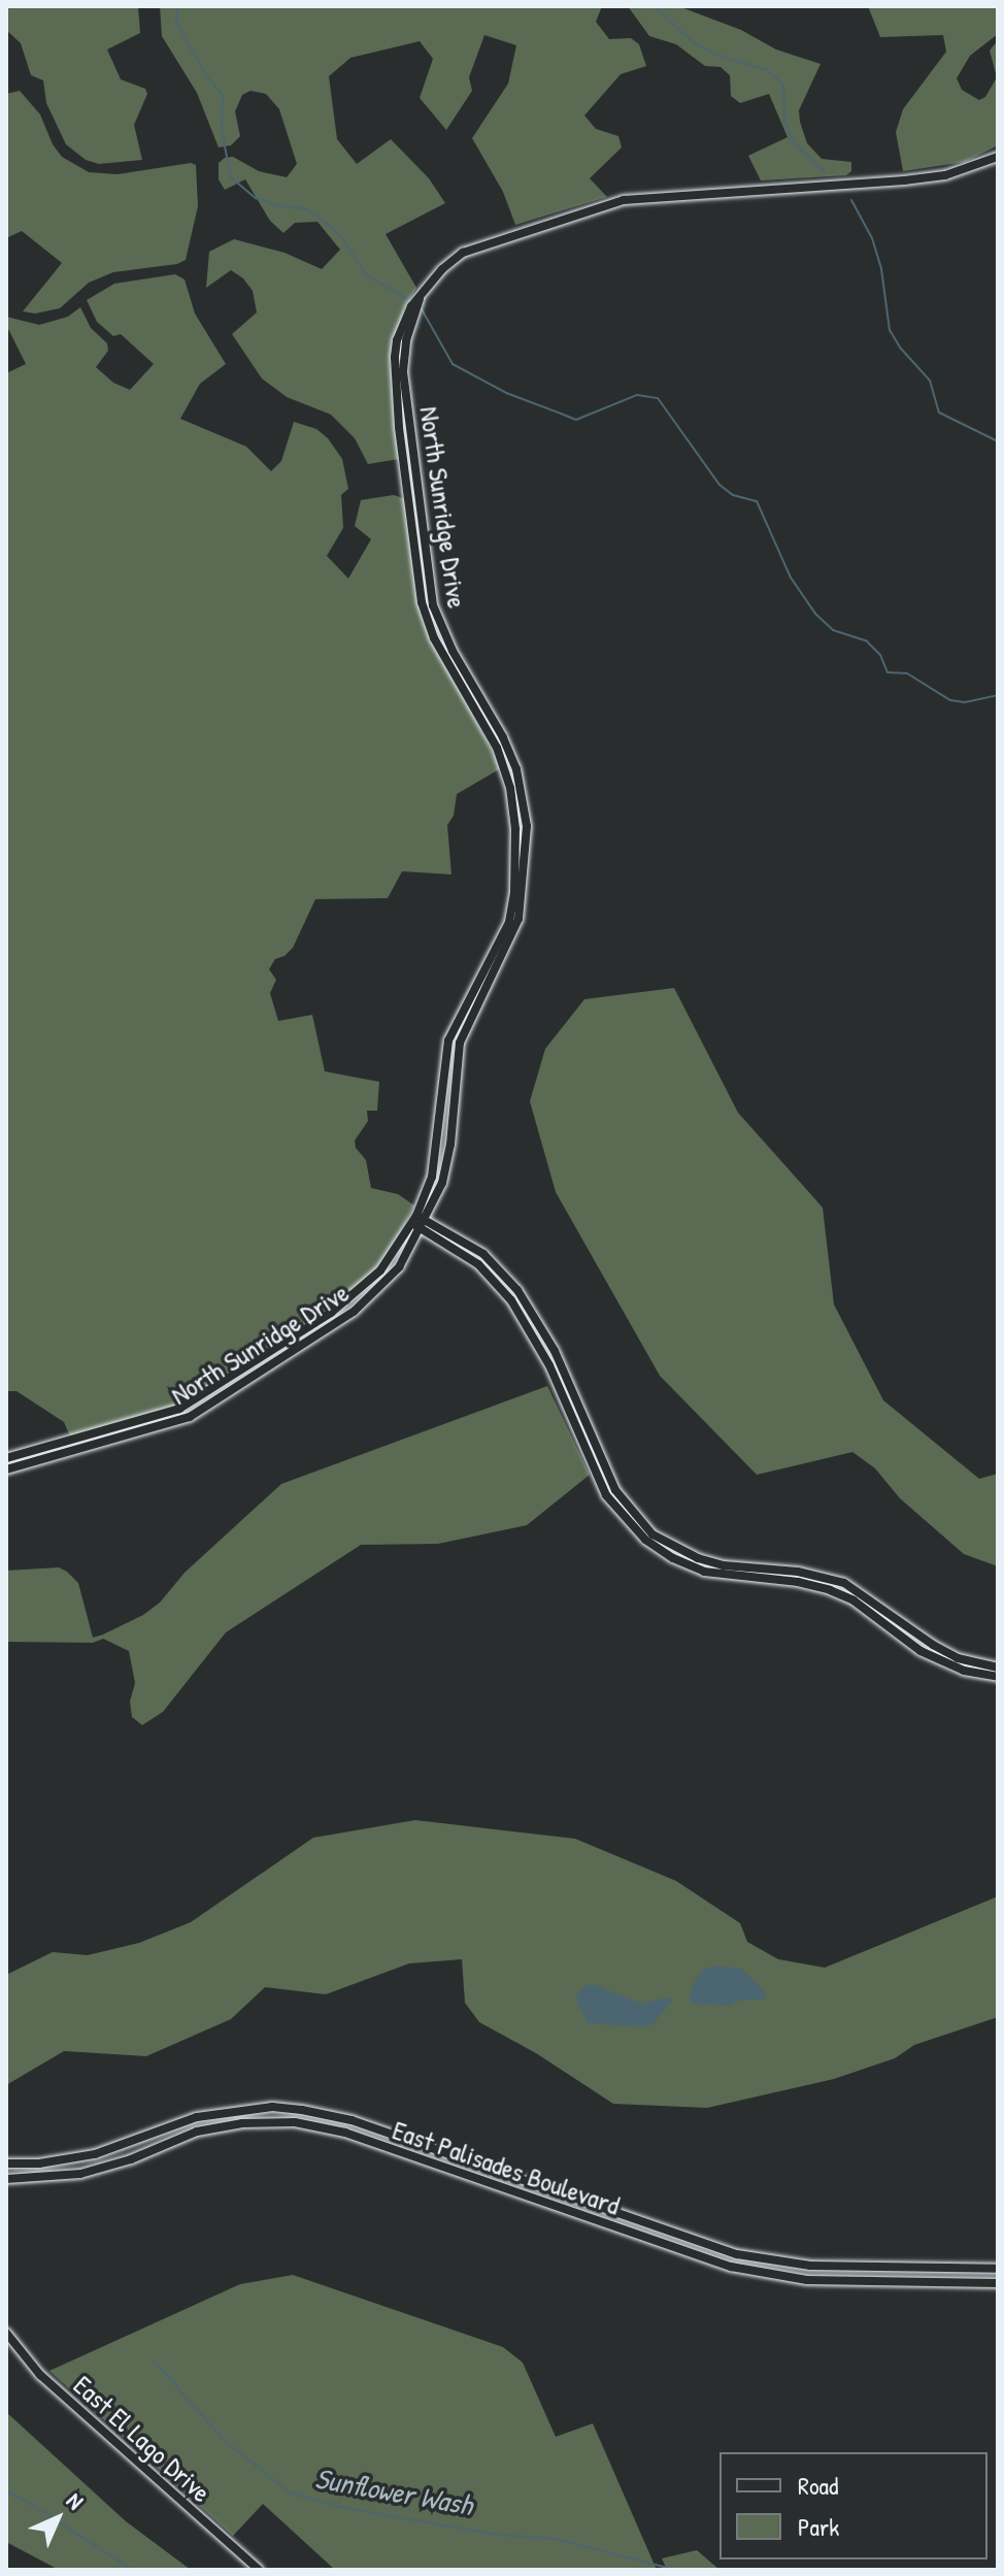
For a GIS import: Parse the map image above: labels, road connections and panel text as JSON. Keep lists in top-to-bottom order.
{
  "streets": {
    "street": ["North Sunridge Drive", "East Palisades Boulevard", "East El Lago Drive"]
  },
  "water": ["Sunflower Wash"],
  "legend": ["Road", "Park"],
  "north": "top right"
}
